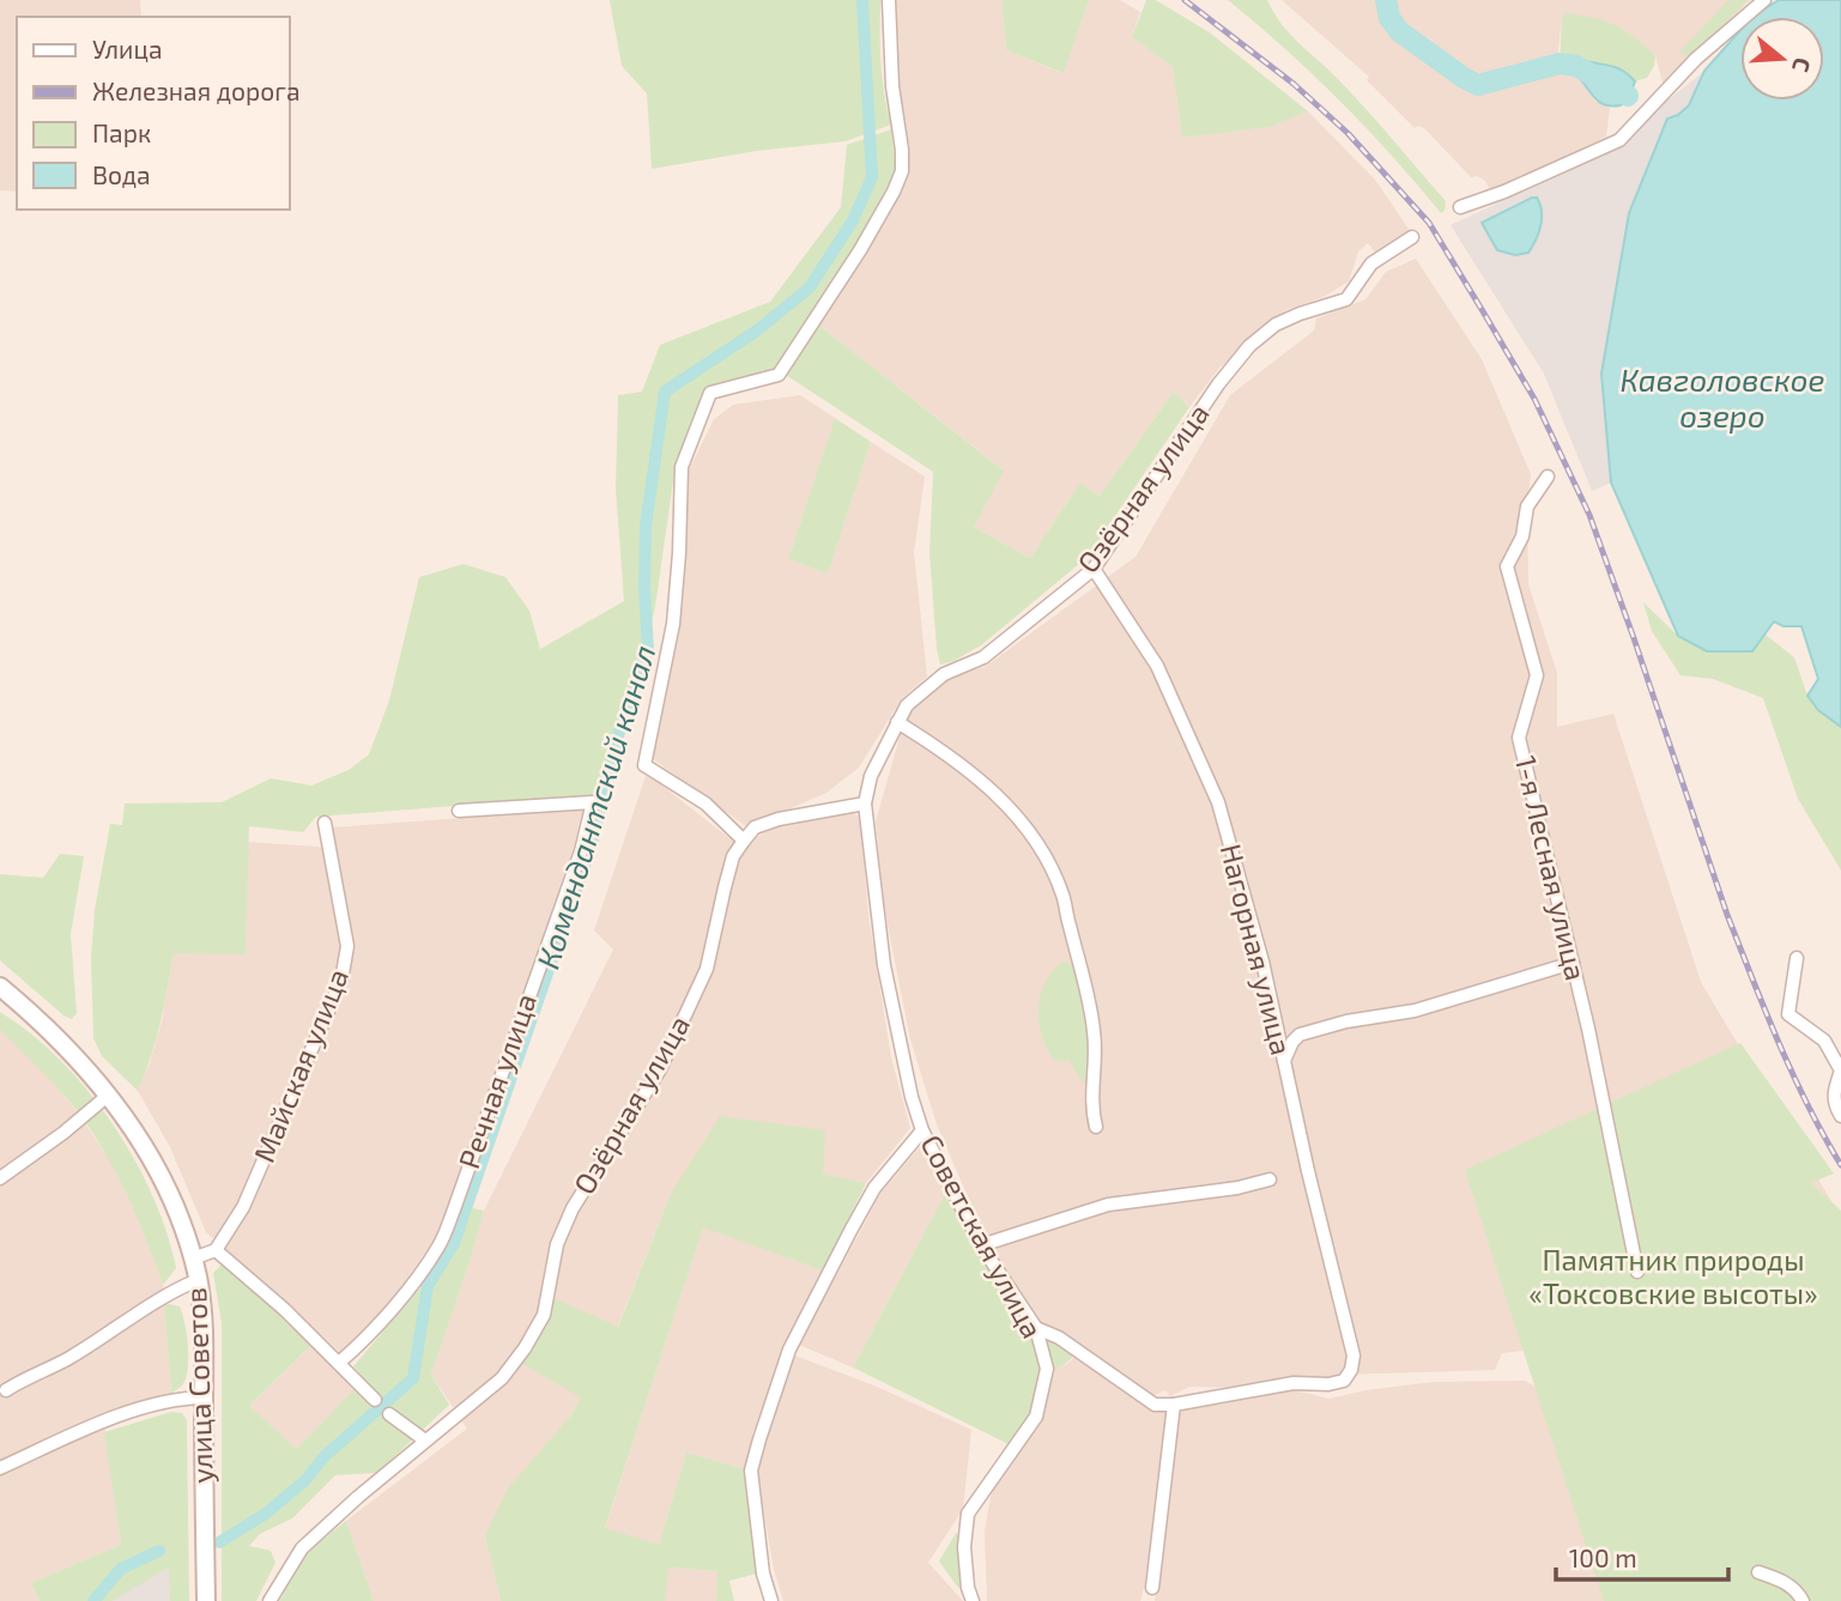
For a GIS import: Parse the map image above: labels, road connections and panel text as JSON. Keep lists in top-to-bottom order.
{
  "streets": {
    "main road": ["улица Советов"],
    "street": [
      "Озёрная улица",
      "1-я Лесная улица",
      "Нагорная улица",
      "Майская улица",
      "Речная улица",
      "Советская улица"
    ]
  },
  "crossings": [
    ["Озёрная улица", "Нагорная улица"],
    ["Озёрная улица", "Советская улица"]
  ],
  "water": ["Кавголовское озеро", "Комендантский канал"],
  "parks": ["Памятник природы «Токсовские высоты»"],
  "legend": [
    "Улица",
    "Железная дорога",
    "Парк",
    "Вода"
  ],
  "scale_bar": "100 m",
  "north": "right"
}
